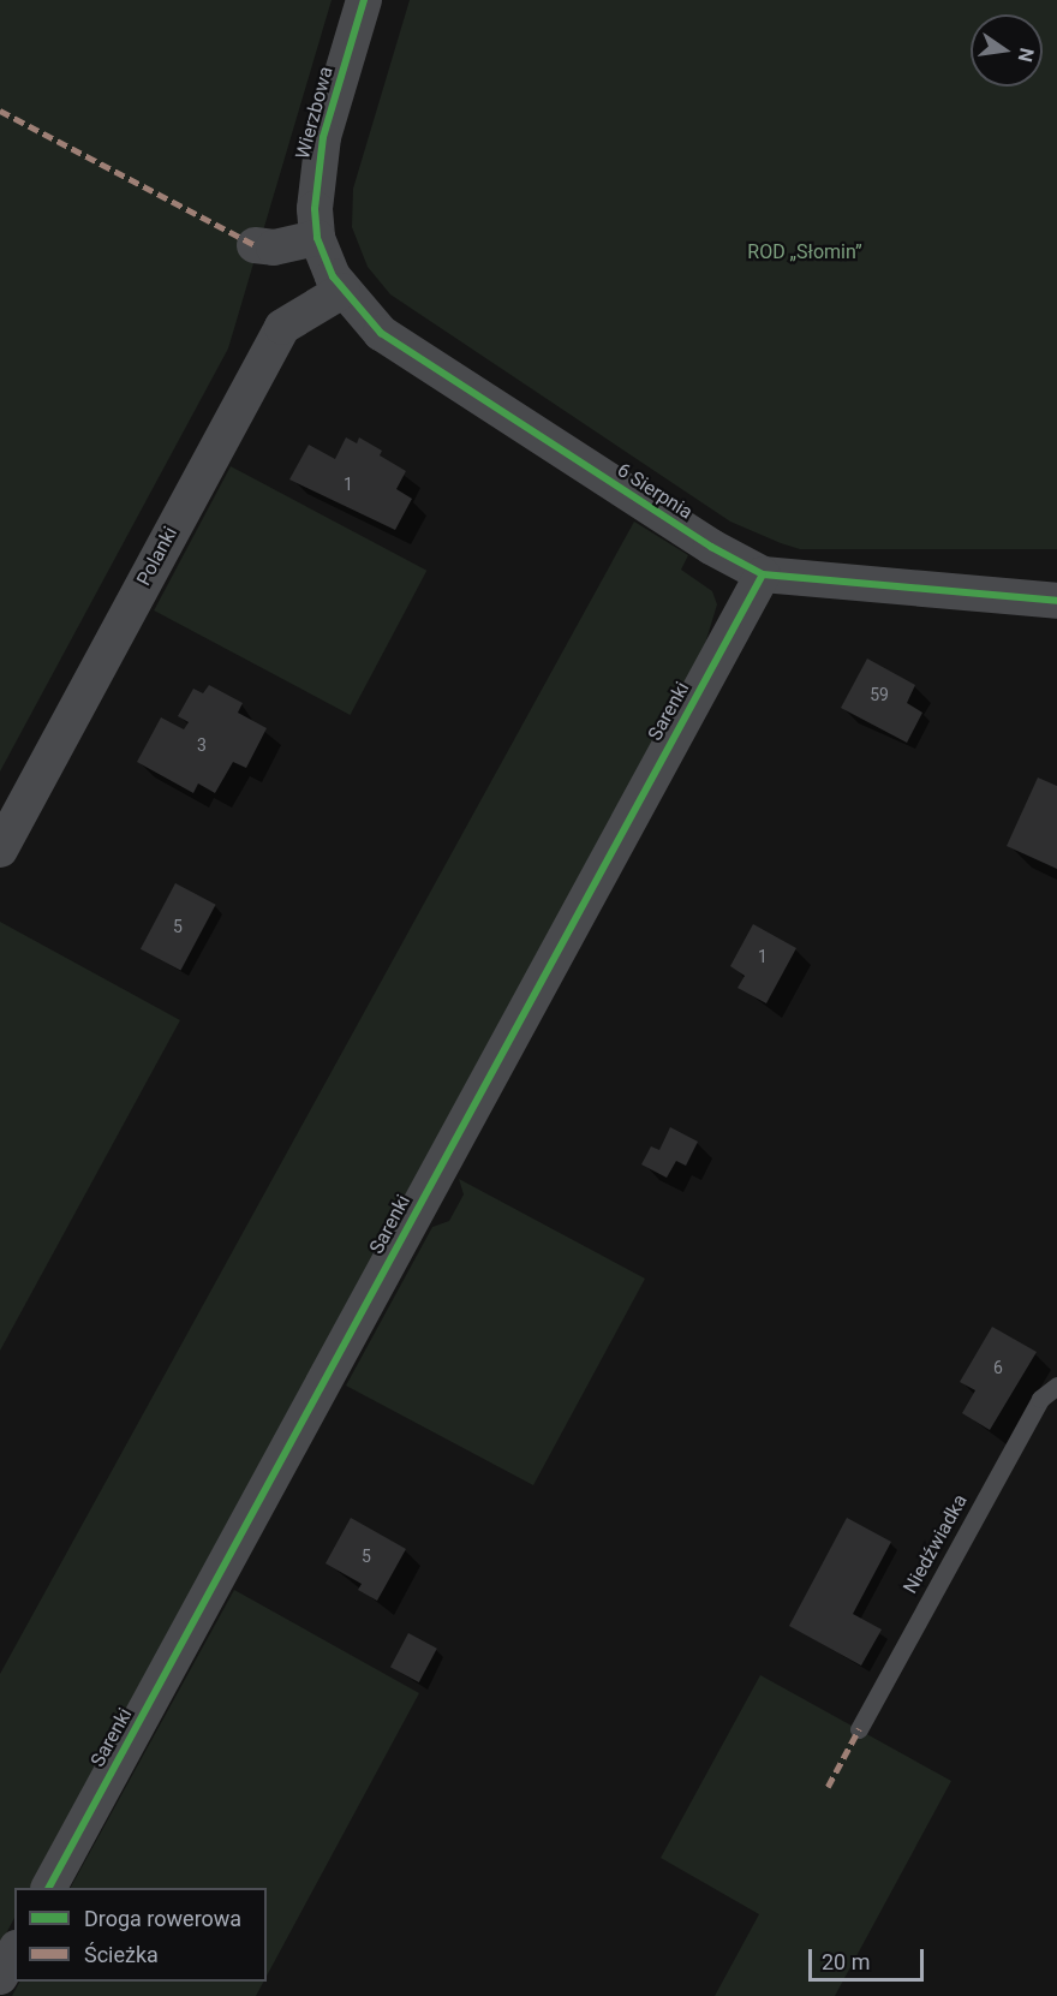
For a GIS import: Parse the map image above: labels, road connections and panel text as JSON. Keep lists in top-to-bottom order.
{
  "streets": {
    "street": [
      "Wierzbowa",
      "6 Sierpnia",
      "Polanki",
      "Sarenki"
    ],
    "lane": ["Niedźwiadka"]
  },
  "crossings": [
    ["Wierzbowa", "6 Sierpnia"],
    ["6 Sierpnia", "Polanki"],
    ["6 Sierpnia", "Sarenki"]
  ],
  "parks": ["ROD „Słomin”"],
  "house_numbers": [
    "1",
    "59",
    "3",
    "5",
    "1",
    "6",
    "5"
  ],
  "legend": ["Droga rowerowa", "Ścieżka"],
  "scale_bar": "20 m",
  "north": "right"
}
